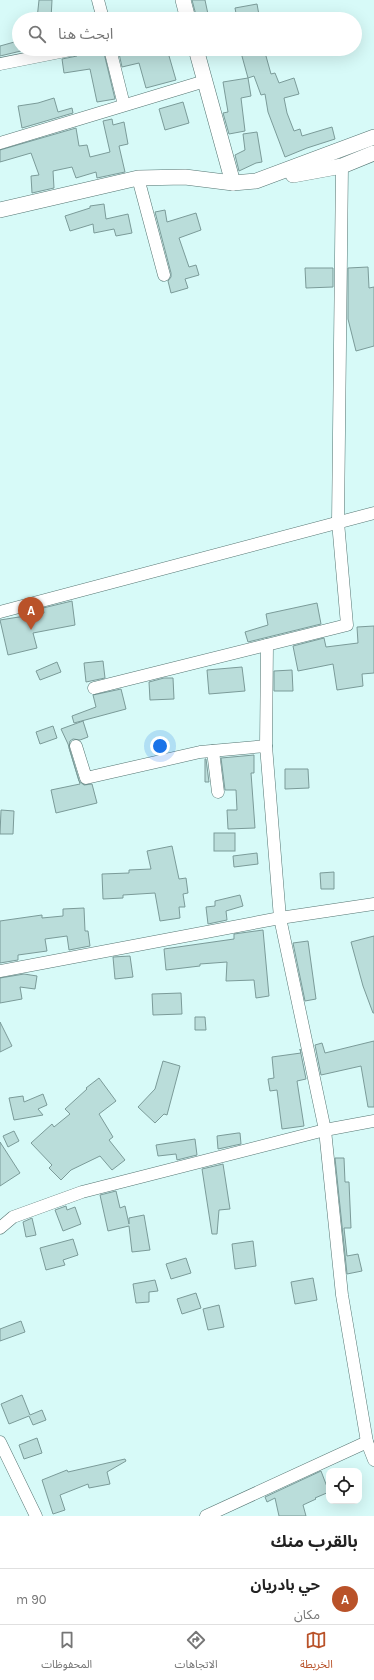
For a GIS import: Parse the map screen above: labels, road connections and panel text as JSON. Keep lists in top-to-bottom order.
{
  "page": {
    "search": "ابحث هنا",
    "pins": "A",
    "heading": "بالقرب منك",
    "list": [
      {
        "mark": "A",
        "name": "حي بادريان",
        "note": "مكان",
        "value": "90 m"
      }
    ],
    "nav": ["الخريطة", "الاتجاهات", "المحفوظات"]
  }
}
